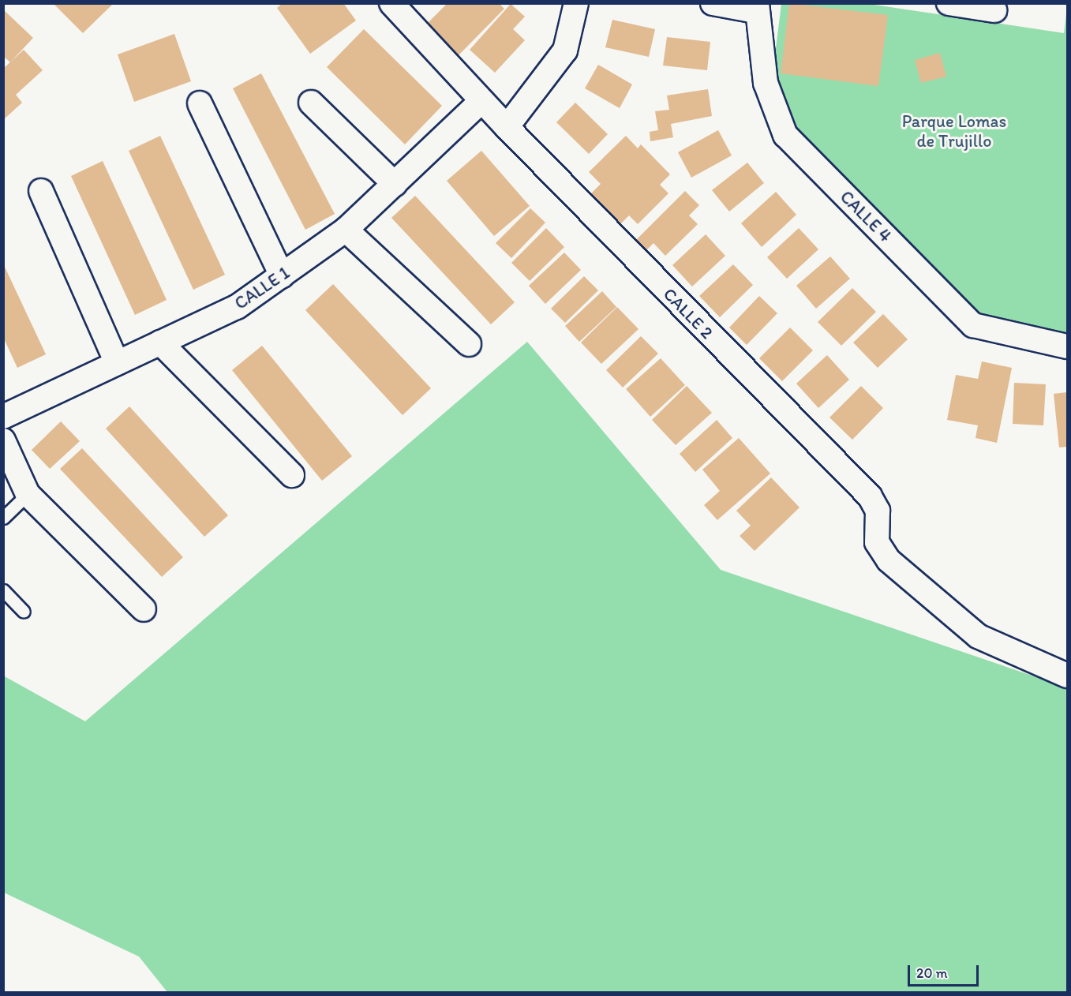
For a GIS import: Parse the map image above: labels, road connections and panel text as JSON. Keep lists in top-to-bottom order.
{
  "streets": {
    "street": ["CALLE 4", "CALLE 1", "CALLE 2"]
  },
  "crossings": [
    ["CALLE 1", "CALLE 2"]
  ],
  "parks": ["Parque Lomas de Trujillo"],
  "scale_bar": "20 m"
}
